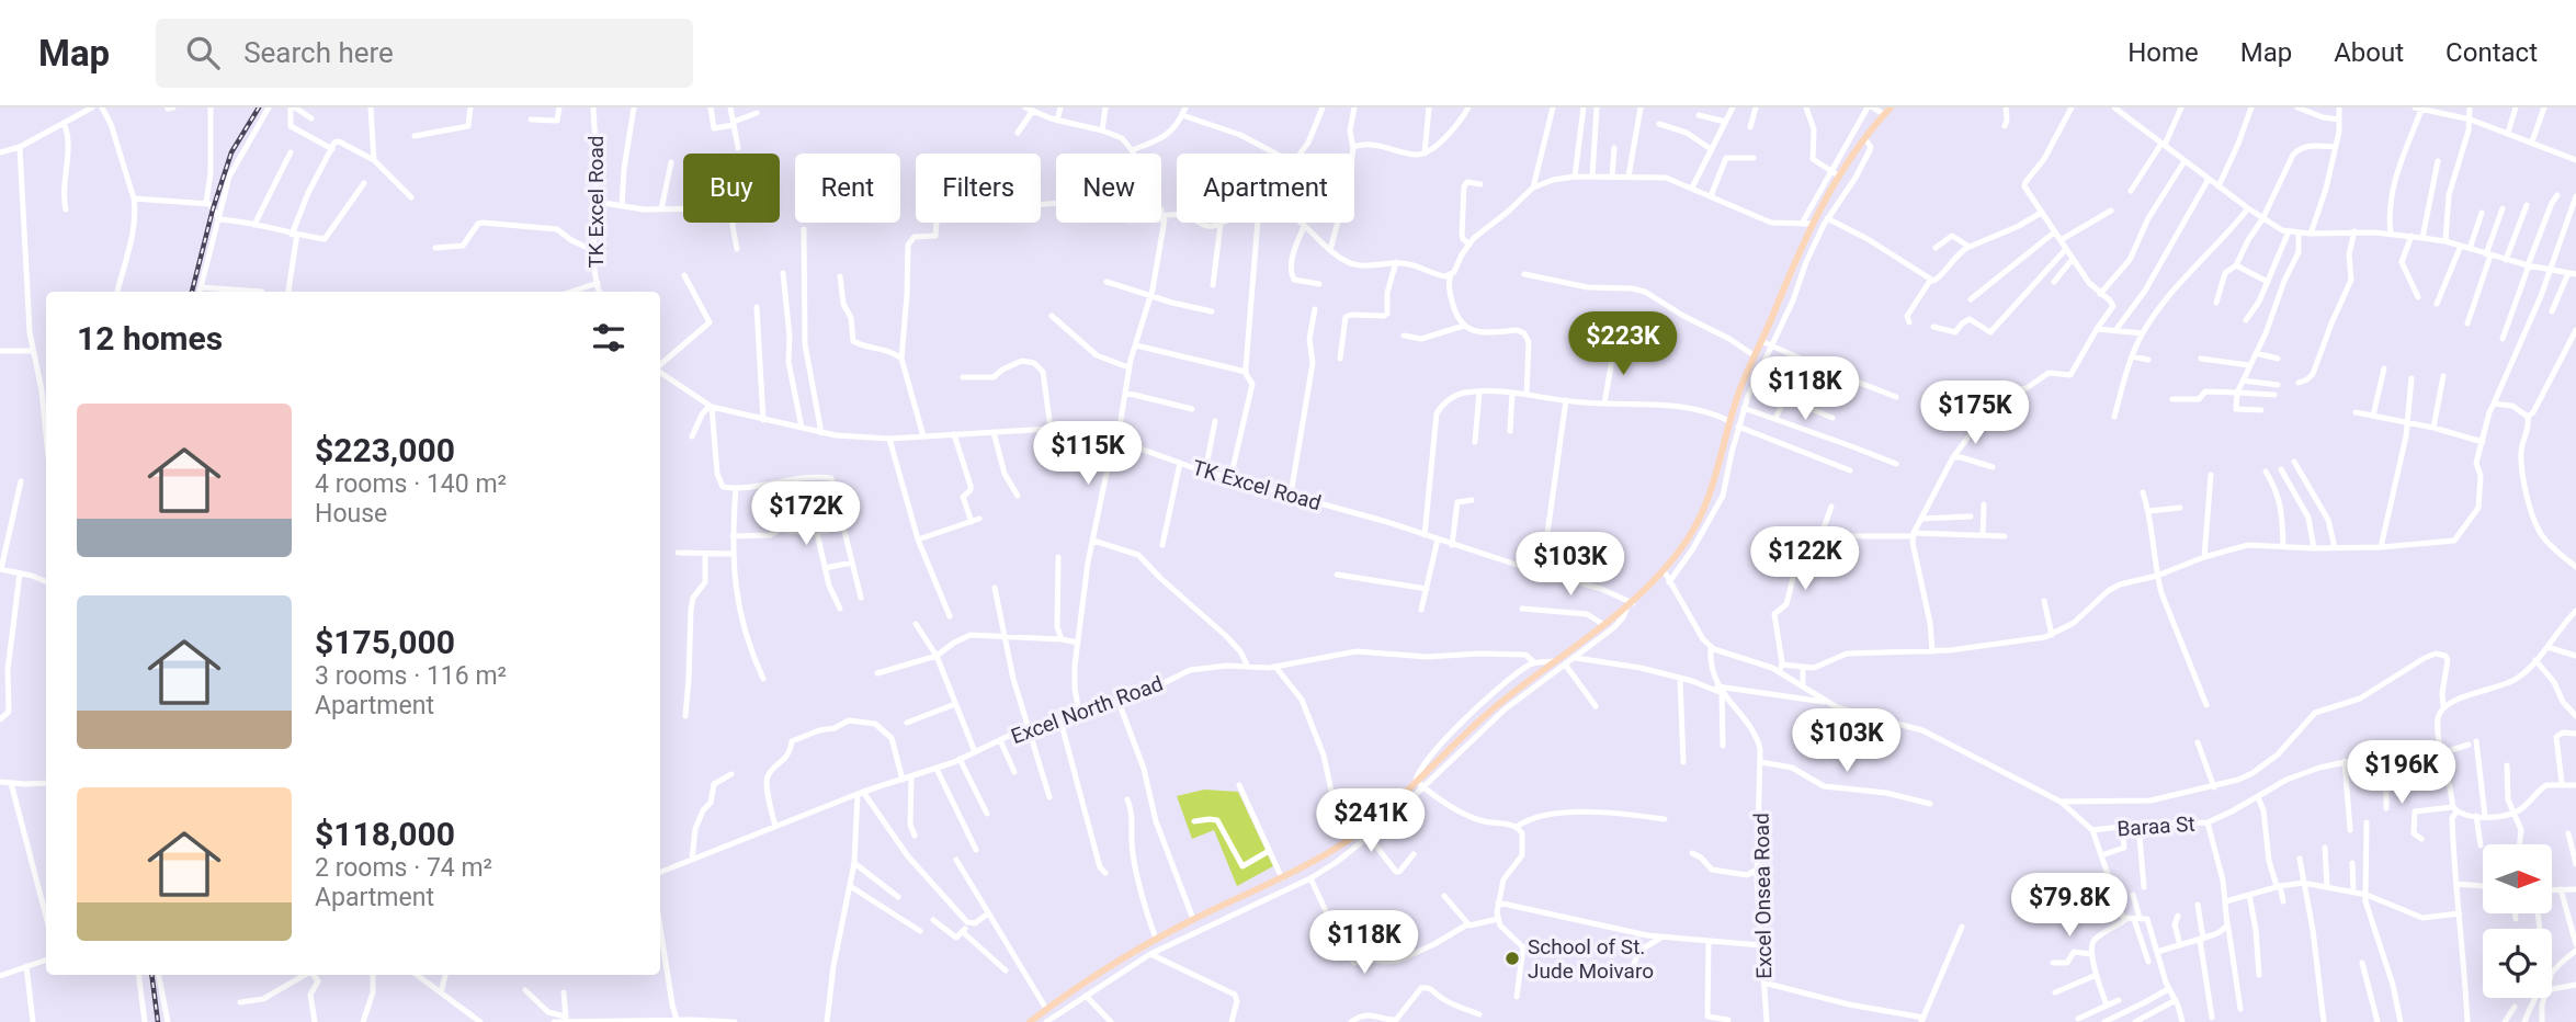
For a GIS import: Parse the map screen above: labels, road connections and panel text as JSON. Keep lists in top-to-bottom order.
{
  "streets": {
    "street": [
      "TK Excel Road",
      "Excel North Road",
      "Baraa St",
      "Excel Onsea Road"
    ]
  },
  "crossings": [
    ["Baraa St", "Excel Onsea Road"]
  ],
  "places": ["School of St. Jude Moivaro"],
  "north": "right",
  "page": {
    "header": "Map",
    "search": "Search here",
    "nav": [
      "Home",
      "Map",
      "About",
      "Contact"
    ],
    "chip": [
      "Buy",
      "Rent",
      "Filters",
      "New",
      "Apartment"
    ],
    "heading": "12 homes",
    "price": [
      "$223K",
      "$118K",
      "$175K",
      "$115K",
      "$172K",
      "$122K",
      "$103K",
      "$103K",
      "$196K",
      "$241K",
      "$79.8K",
      "$118K"
    ],
    "list": [
      {
        "name": "$223,000",
        "note": "4 rooms · 140 m² · House"
      },
      {
        "name": "$175,000",
        "note": "3 rooms · 116 m² · Apartment"
      },
      {
        "name": "$118,000",
        "note": "2 rooms · 74 m² · Apartment"
      }
    ]
  }
}
